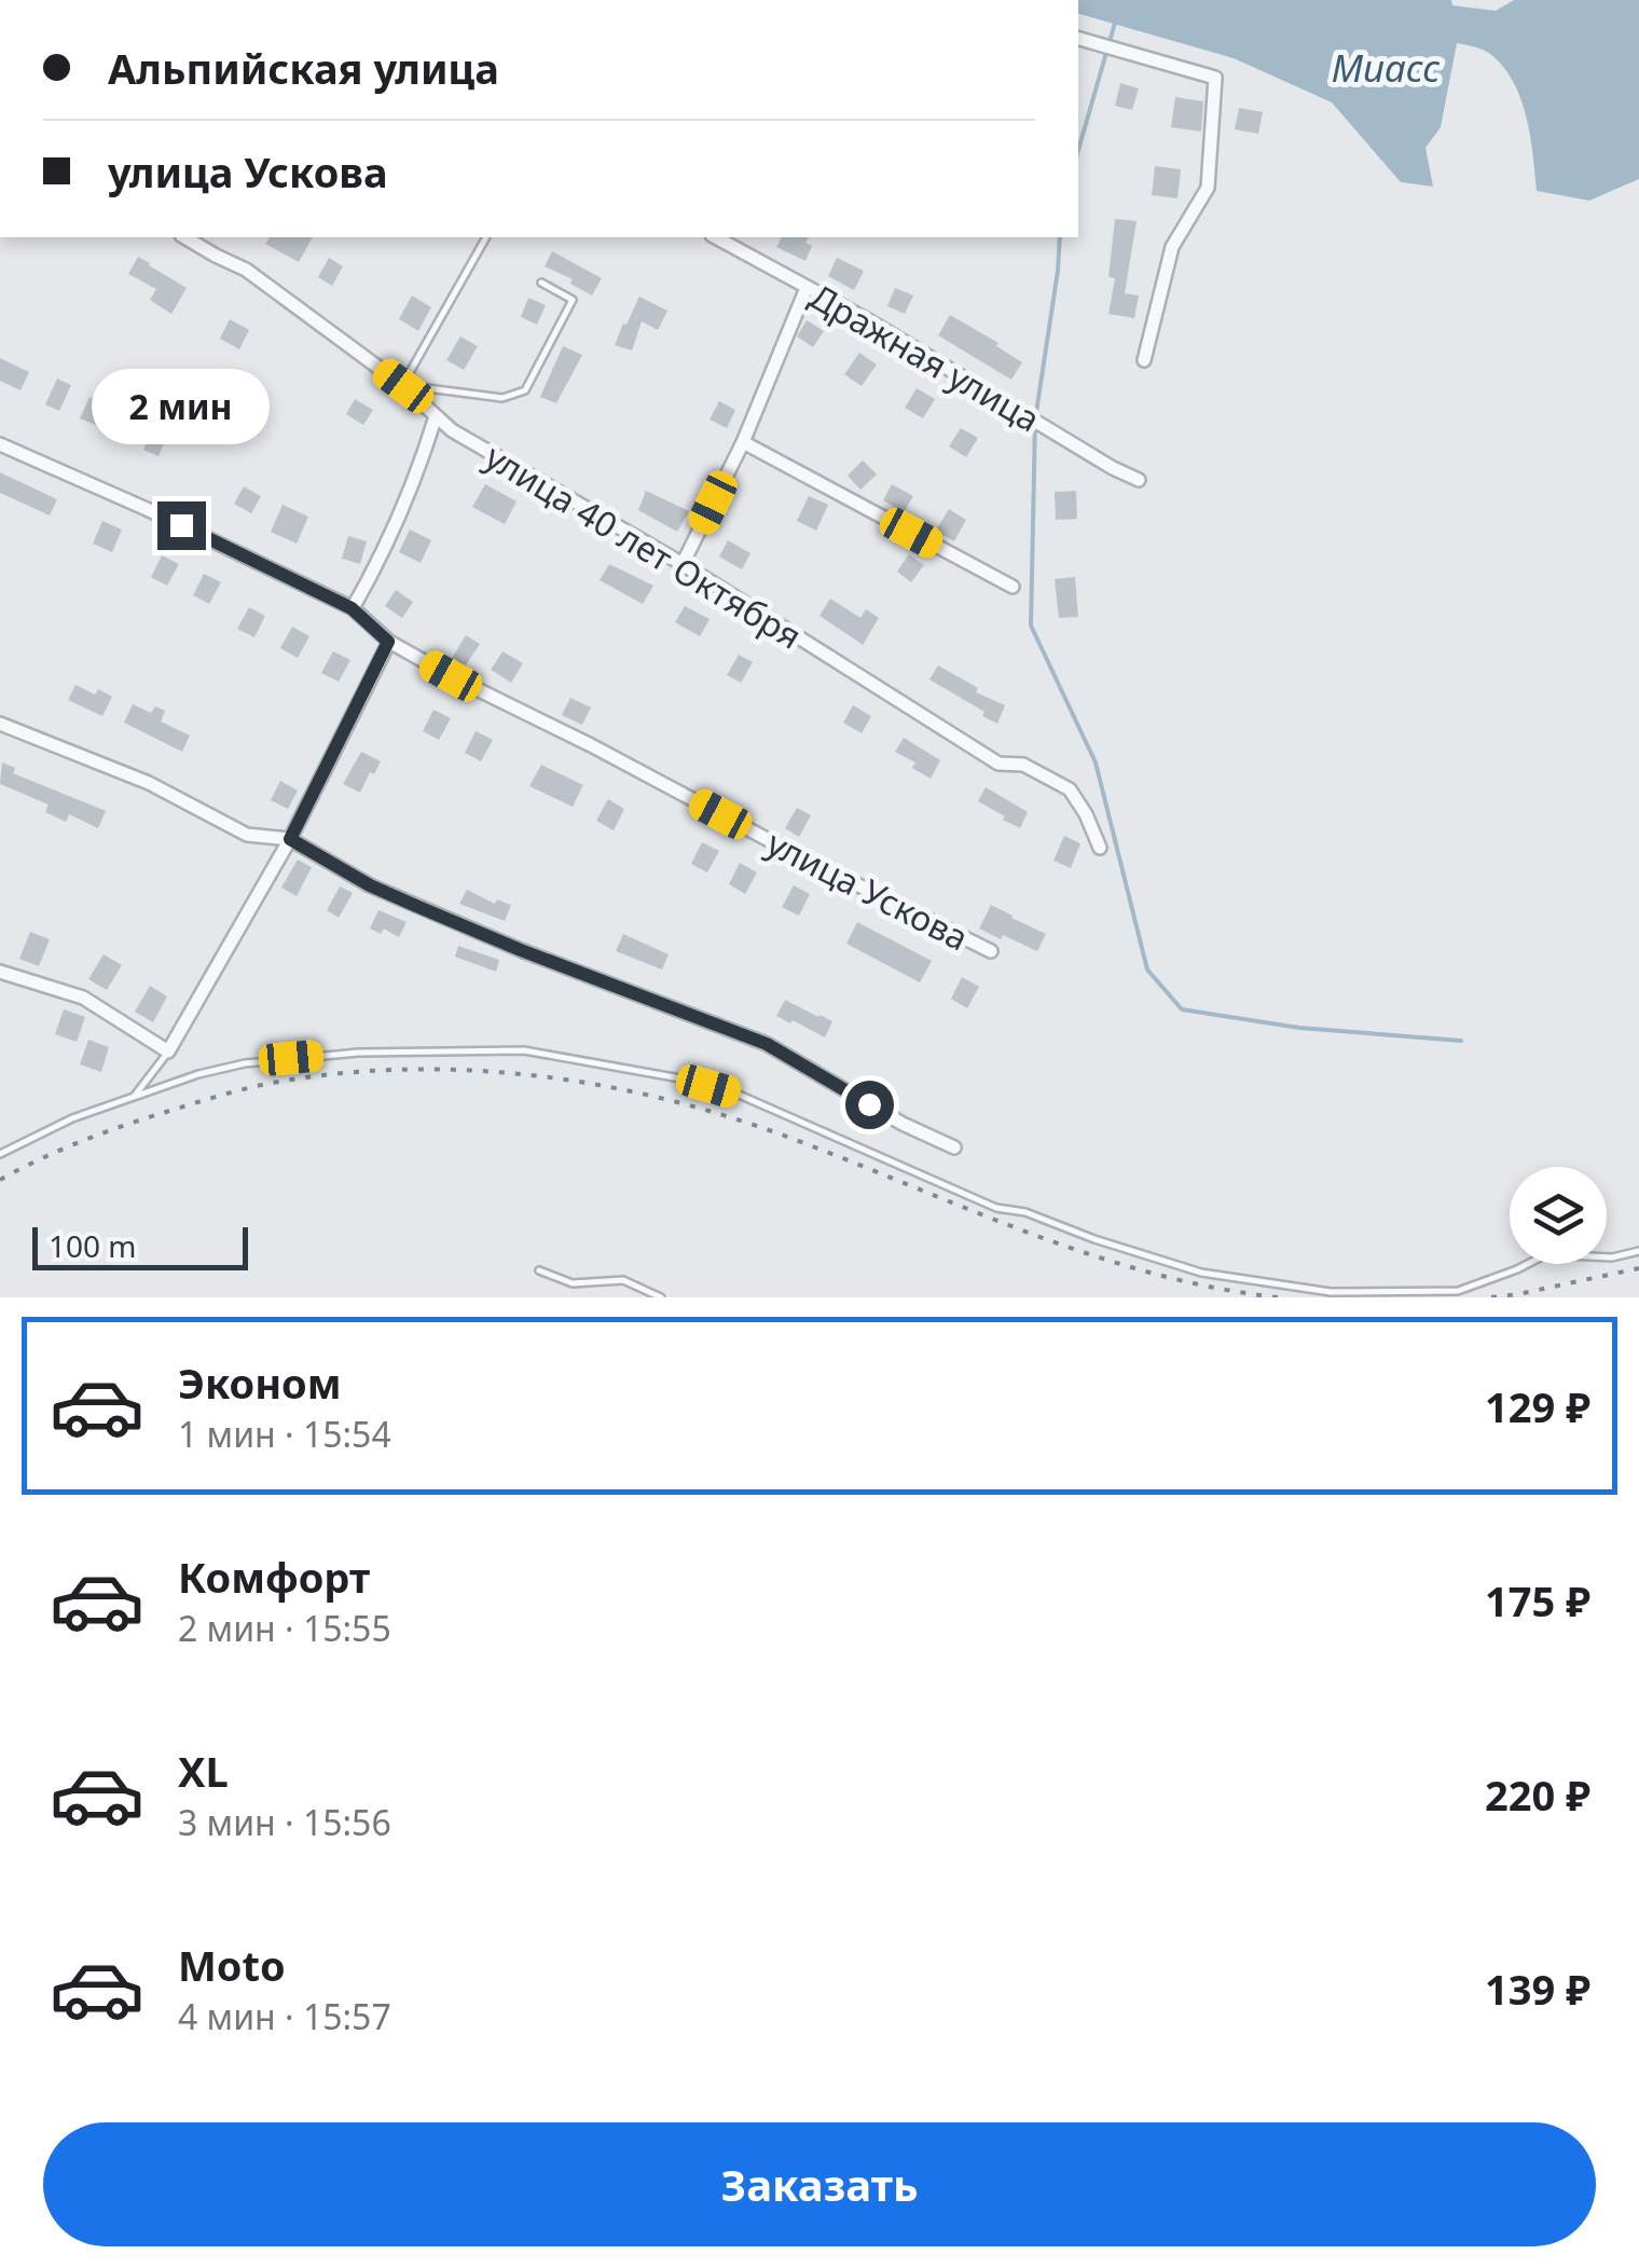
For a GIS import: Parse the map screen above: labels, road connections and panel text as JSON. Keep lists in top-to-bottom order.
{
  "streets": {
    "street": ["Дражная улица", "улица 40 лет Октября", "улица Ускова"]
  },
  "water": ["Миасс"],
  "scale_bar": "100 m",
  "page": {
    "banner": ["Альпийская улица", "улица Ускова"],
    "bubble": "2 мин",
    "scale": "100 m",
    "list": [
      {
        "name": "Эконом",
        "note": "1 мин · 15:54",
        "value": "129 ₽"
      },
      {
        "name": "Комфорт",
        "note": "2 мин · 15:55",
        "value": "175 ₽"
      },
      {
        "name": "XL",
        "note": "3 мин · 15:56",
        "value": "220 ₽"
      },
      {
        "name": "Moto",
        "note": "4 мин · 15:57",
        "value": "139 ₽"
      }
    ],
    "buttons": "Заказать"
  }
}
